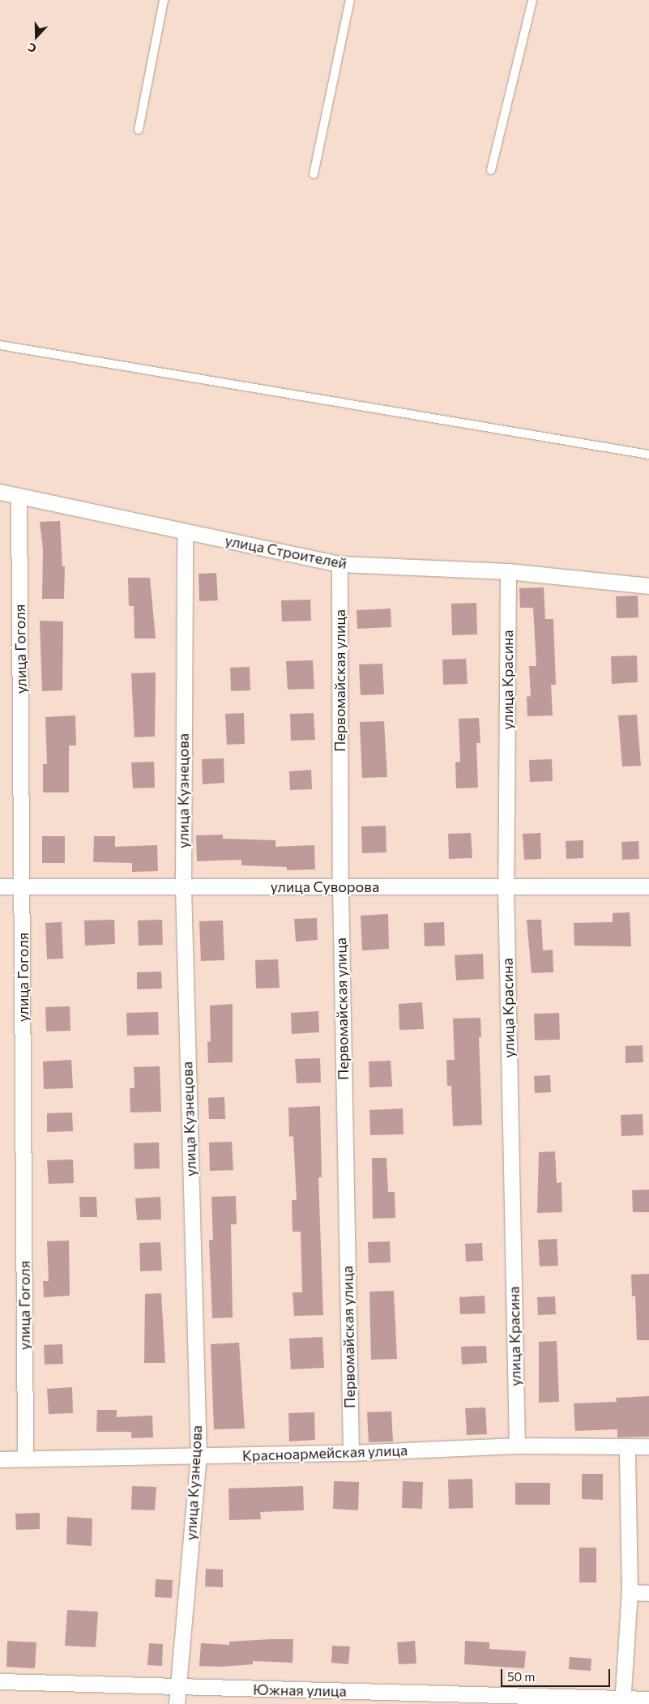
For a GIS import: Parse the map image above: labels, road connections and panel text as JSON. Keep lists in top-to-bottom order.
{
  "streets": {
    "street": [
      "улица Строителей",
      "улица Гоголя",
      "улица Красина",
      "Первомайская улица",
      "улица Кузнецова",
      "улица Суворова",
      "Красноармейская улица",
      "Южная улица"
    ]
  },
  "crossings": [
    ["улица Строителей", "улица Гоголя"],
    ["улица Строителей", "улица Красина"],
    ["улица Строителей", "Первомайская улица"],
    ["улица Строителей", "улица Кузнецова"],
    ["улица Гоголя", "улица Суворова"],
    ["улица Гоголя", "Красноармейская улица"],
    ["улица Красина", "улица Суворова"],
    ["улица Красина", "Красноармейская улица"],
    ["Первомайская улица", "улица Суворова"],
    ["Первомайская улица", "Красноармейская улица"],
    ["улица Кузнецова", "улица Суворова"],
    ["улица Кузнецова", "Красноармейская улица"],
    ["улица Кузнецова", "Южная улица"]
  ],
  "scale_bar": "50 m",
  "north": "bottom"
}
